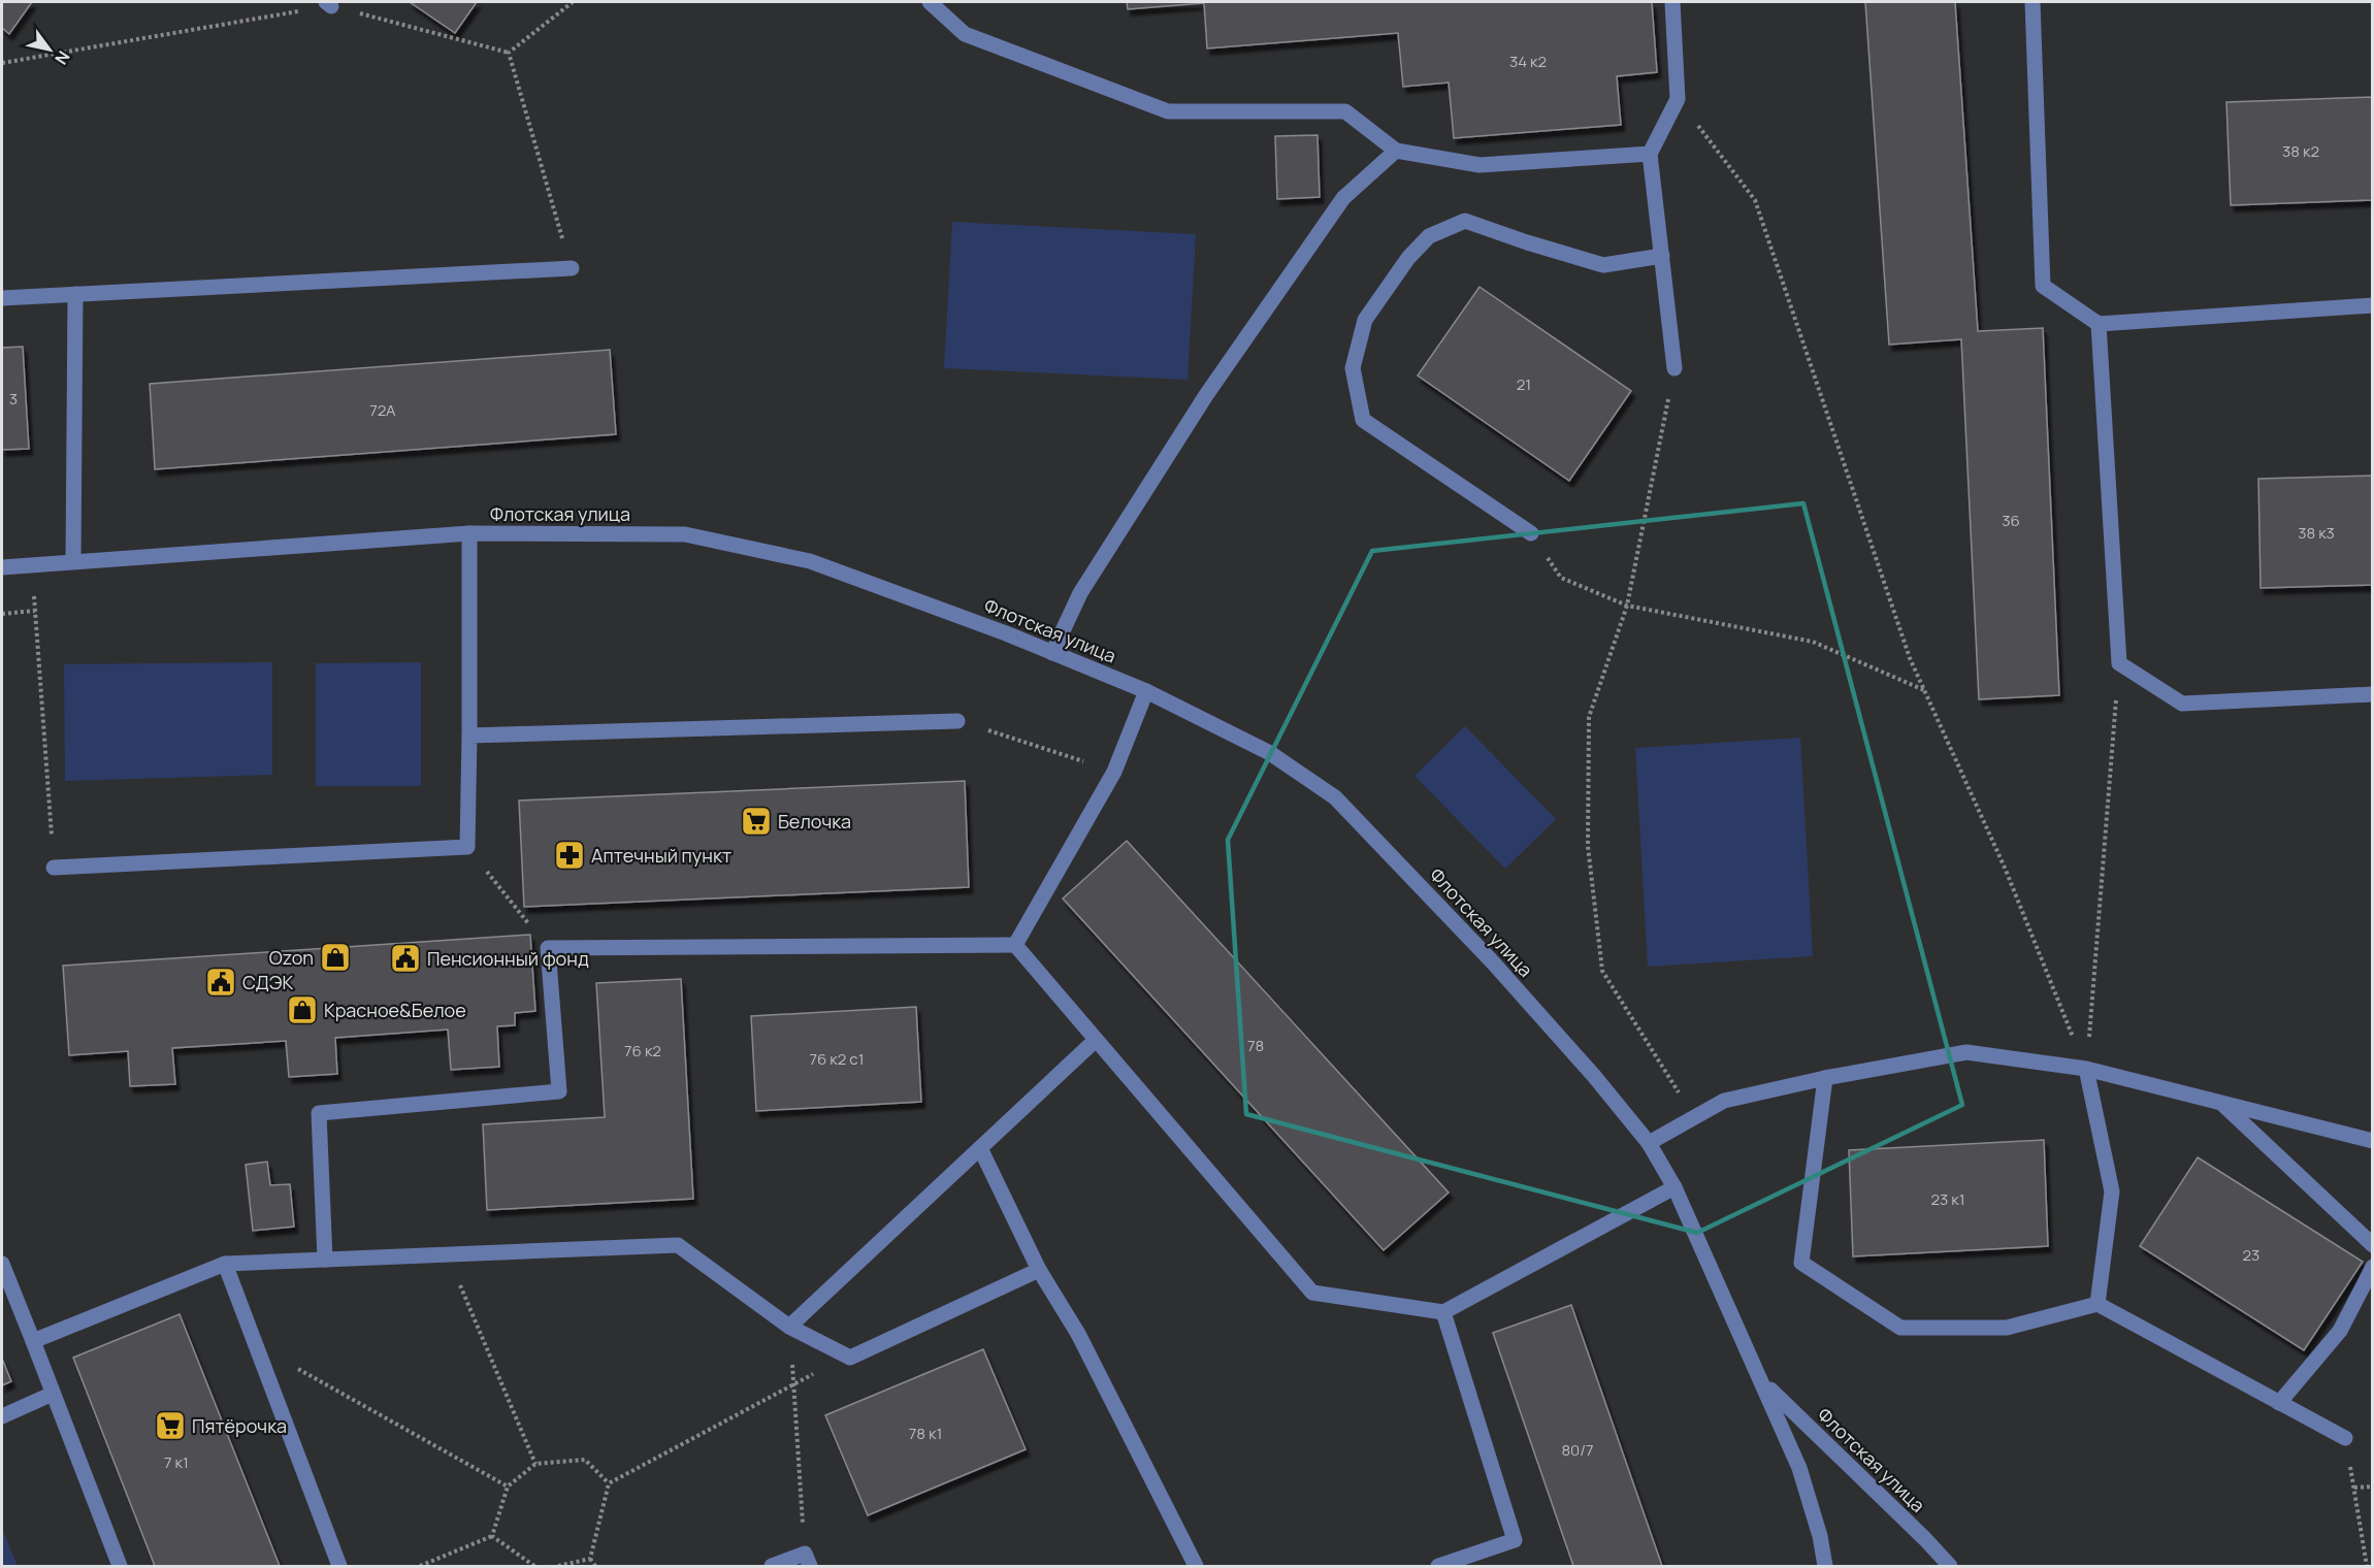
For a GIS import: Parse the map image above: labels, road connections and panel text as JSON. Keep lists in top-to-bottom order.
{
  "streets": {
    "street": ["Флотская улица"]
  },
  "places": {
    "supermarket": ["Белочка", "Пятёрочка"],
    "pharmacy": ["Аптечный пункт"],
    "shop": ["Ozon", "Красное&Белое"],
    "public building": ["Пенсионный фонд", "СДЭК"]
  },
  "house_numbers": [
    "34 к2",
    "38 к2",
    "21",
    "3",
    "72А",
    "36",
    "38 к3",
    "78",
    "76 к2",
    "76 к2 с1",
    "23 к1",
    "23",
    "78 к1",
    "80/7",
    "7 к1"
  ],
  "north": "bottom right"
}
